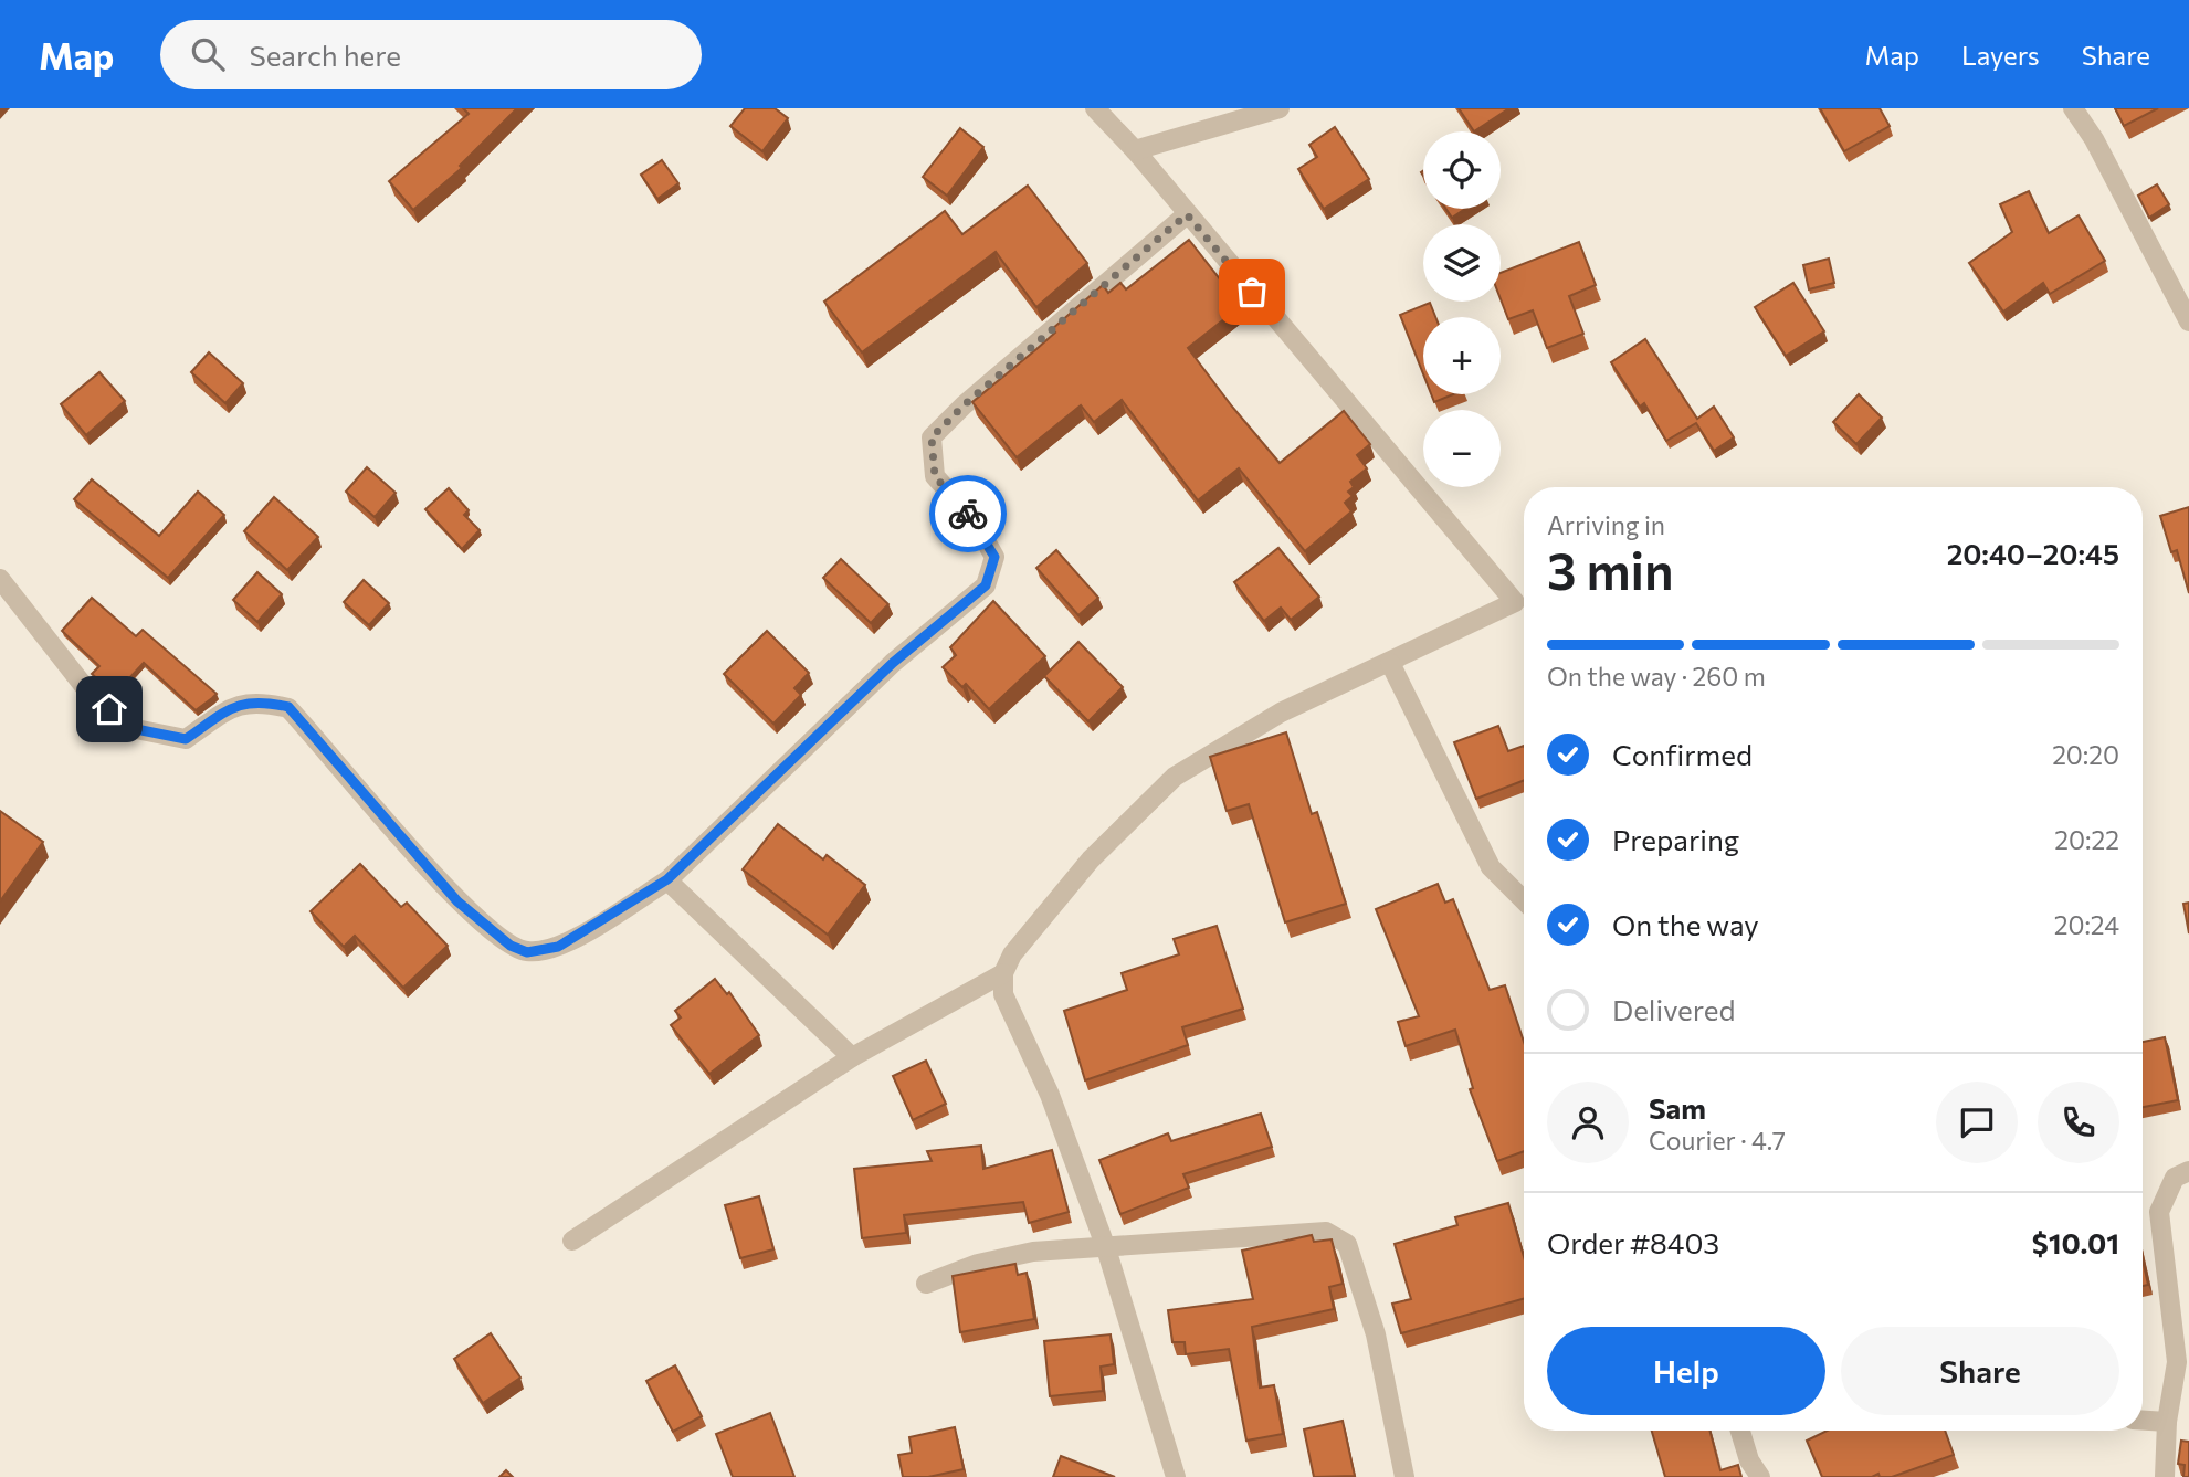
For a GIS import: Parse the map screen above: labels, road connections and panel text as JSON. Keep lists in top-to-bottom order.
{
  "page": {
    "header": "Map",
    "search": "Search here",
    "nav": ["Map", "Layers", "Share"],
    "map_buttons": ["+", "−"],
    "heading": ["3 min", "Arriving in", "20:40–20:45"],
    "panel": [
      "Sam",
      "Courier · 4.7",
      "Order #8403",
      "$10.01"
    ],
    "bar": "On the way · 260 m",
    "list": [
      ["Confirmed", "20:20"],
      ["Preparing", "20:22"],
      ["On the way", "20:24"],
      "Delivered"
    ],
    "buttons": ["Help", "Share"]
  }
}
